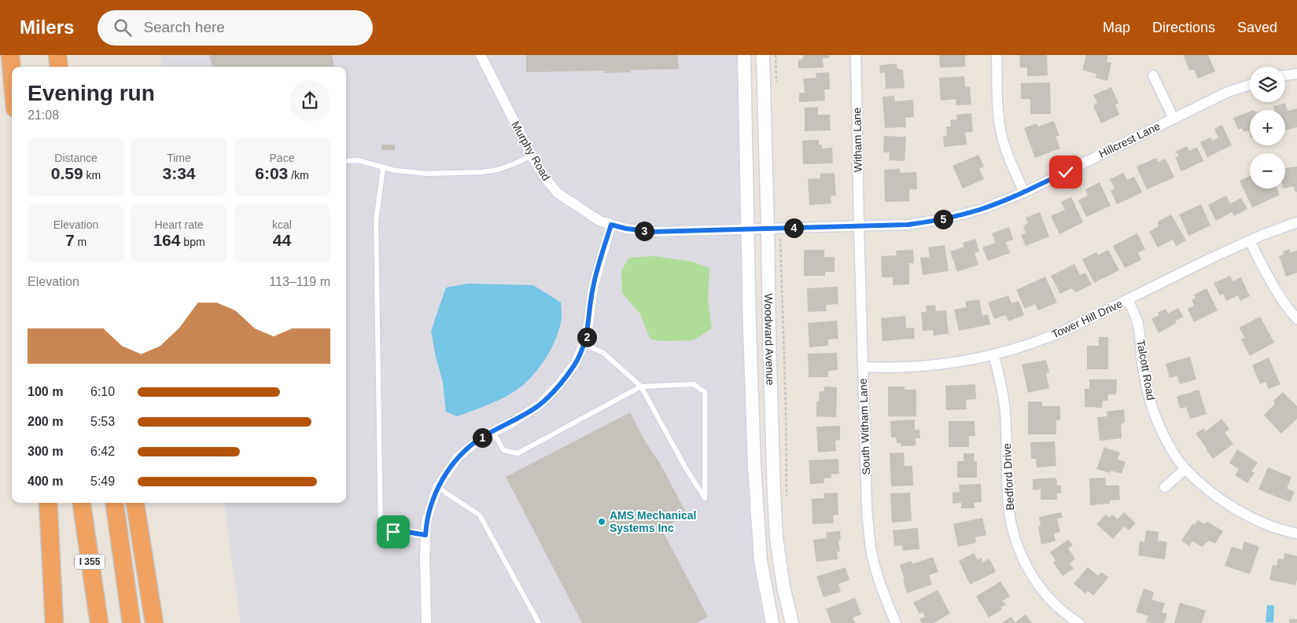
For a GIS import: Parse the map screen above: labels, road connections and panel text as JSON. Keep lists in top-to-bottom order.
{
  "streets": {
    "highway": ["I 355"],
    "street": [
      "Witham Lane",
      "Hillcrest Lane",
      "Murphy Road",
      "Tower Hill Drive",
      "Woodward Avenue",
      "Talcott Road",
      "South Witham Lane",
      "Bedford Drive"
    ]
  },
  "crossings": [
    ["Witham Lane", "Hillcrest Lane"],
    ["Witham Lane", "South Witham Lane"],
    ["Hillcrest Lane", "Murphy Road"],
    ["Hillcrest Lane", "Woodward Avenue"],
    ["Hillcrest Lane", "South Witham Lane"],
    ["Murphy Road", "Woodward Avenue"],
    ["Tower Hill Drive", "Talcott Road"],
    ["Tower Hill Drive", "South Witham Lane"],
    ["Tower Hill Drive", "Bedford Drive"]
  ],
  "places": ["AMS Mechanical Systems Inc"],
  "page": {
    "header": "Milers",
    "search": "Search here",
    "nav": ["Map", "Directions", "Saved"],
    "map_buttons": ["+", "−"],
    "heading": ["Evening run", "21:08"],
    "stats": [
      ["Distance", "0.59 km"],
      ["Time", "3:34"],
      ["Pace", "6:03 /km"],
      ["Elevation", "7 m"],
      ["Heart rate", "164 bpm"],
      ["kcal", "44"]
    ],
    "pins": [
      "5",
      "4",
      "3",
      "2",
      "1"
    ],
    "chart": ["Elevation", "113–119 m"],
    "list": [
      {
        "name": "100 m",
        "note": "6:10"
      },
      {
        "name": "200 m",
        "note": "5:53"
      },
      {
        "name": "300 m",
        "note": "6:42"
      },
      {
        "name": "400 m",
        "note": "5:49"
      }
    ]
  }
}
